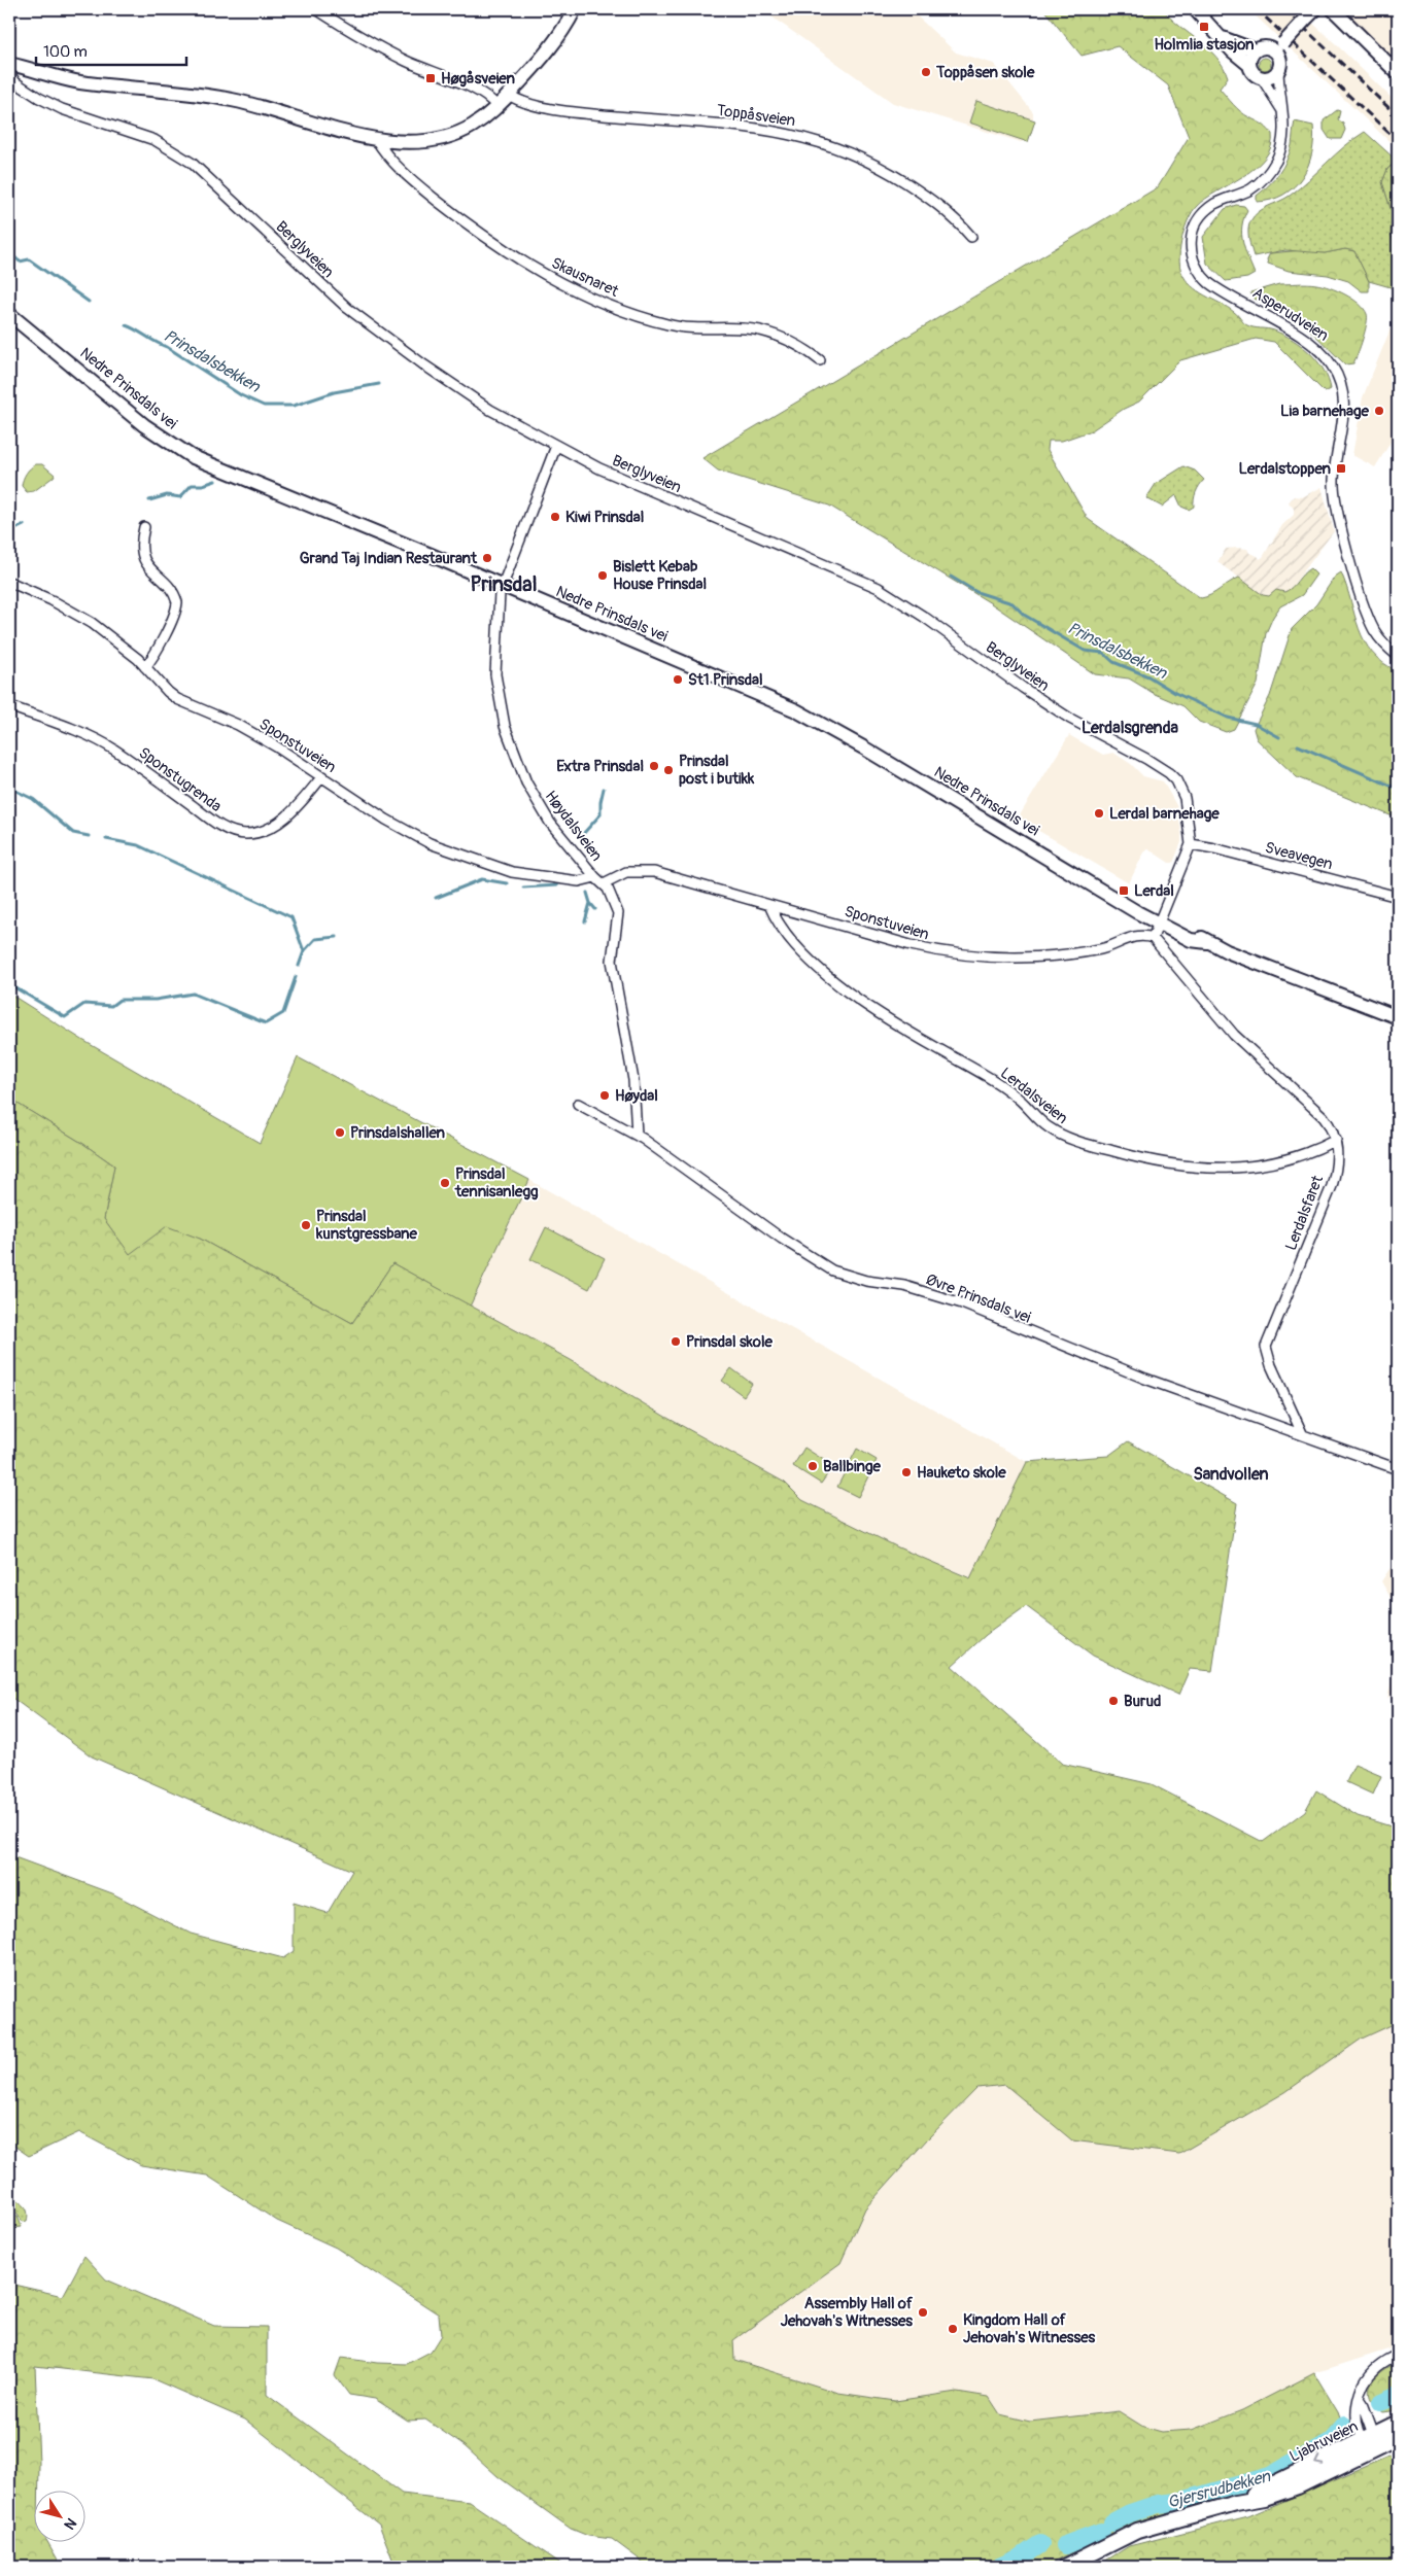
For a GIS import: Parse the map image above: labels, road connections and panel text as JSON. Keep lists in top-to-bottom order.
{
  "streets": {
    "main road": ["Asperudveien", "Nedre Prinsdals vei", "Ljabruveien"],
    "street": [
      "Toppåsveien",
      "Berglyveien",
      "Skausnaret",
      "Sponstuveien",
      "Sponstugrenda",
      "Høydalsveien",
      "Sveavegen",
      "Lerdalsveien",
      "Lerdalsfaret",
      "Øvre Prinsdals vei"
    ]
  },
  "crossings": [
    ["Berglyveien", "Nedre Prinsdals vei"],
    ["Berglyveien", "Høydalsveien"],
    ["Berglyveien", "Sveavegen"],
    ["Nedre Prinsdals vei", "Høydalsveien"],
    ["Sponstuveien", "Sponstugrenda"],
    ["Sponstuveien", "Høydalsveien"],
    ["Sponstuveien", "Lerdalsveien"],
    ["Sponstuveien", "Lerdalsfaret"],
    ["Høydalsveien", "Øvre Prinsdals vei"],
    ["Lerdalsveien", "Lerdalsfaret"],
    ["Lerdalsfaret", "Øvre Prinsdals vei"]
  ],
  "districts": ["Prinsdal", "Lerdalsgrenda", "Sandvollen"],
  "water": ["Prinsdalsbekken", "Gjersrudbekken"],
  "places": {
    "transit": [
      "Holmlia stasjon",
      "Høgåsveien",
      "Lerdalstoppen",
      "Lerdal"
    ],
    "other": [
      "Toppåsen skole",
      "Lia barnehage",
      "Kiwi Prinsdal",
      "Grand Taj Indian Restaurant",
      "Bislett Kebab House Prinsdal",
      "St1 Prinsdal",
      "Extra Prinsdal",
      "Prinsdal post i butikk",
      "Lerdal barnehage",
      "Høydal",
      "Prinsdalshallen",
      "Prinsdal tennisanlegg",
      "Prinsdal kunstgressbane",
      "Prinsdal skole",
      "Ballbinge",
      "Hauketo skole",
      "Burud",
      "Assembly Hall of Jehovah's Witnesses",
      "Kingdom Hall of Jehovah's Witnesses"
    ]
  },
  "scale_bar": "100 m",
  "north": "bottom right"
}
